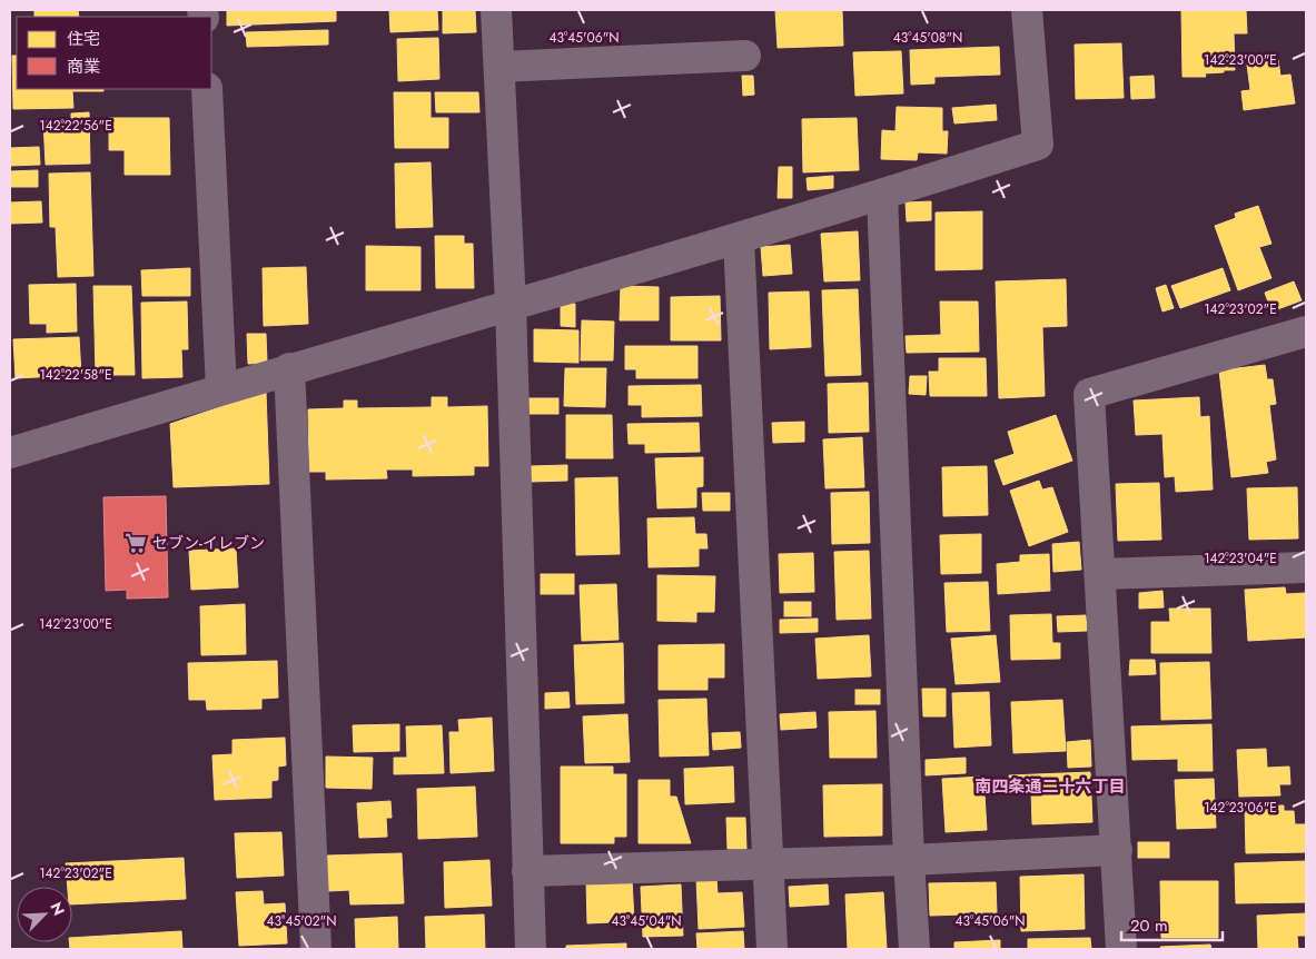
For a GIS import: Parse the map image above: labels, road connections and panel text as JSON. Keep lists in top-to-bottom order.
{
  "districts": ["南四条通二十六丁目"],
  "places": {
    "supermarket": ["セブン-イレブン"]
  },
  "legend": ["住宅", "商業"],
  "scale_bar": "20 m",
  "north": "top right",
  "coordinates": [
    "43°45'06\"N",
    "43°45'08\"N",
    "142°23'00\"E",
    "142°22'56\"E",
    "142°23'02\"E",
    "142°22'58\"E",
    "142°23'04\"E",
    "142°23'06\"E",
    "43°45'02\"N",
    "43°45'04\"N"
  ]
}
